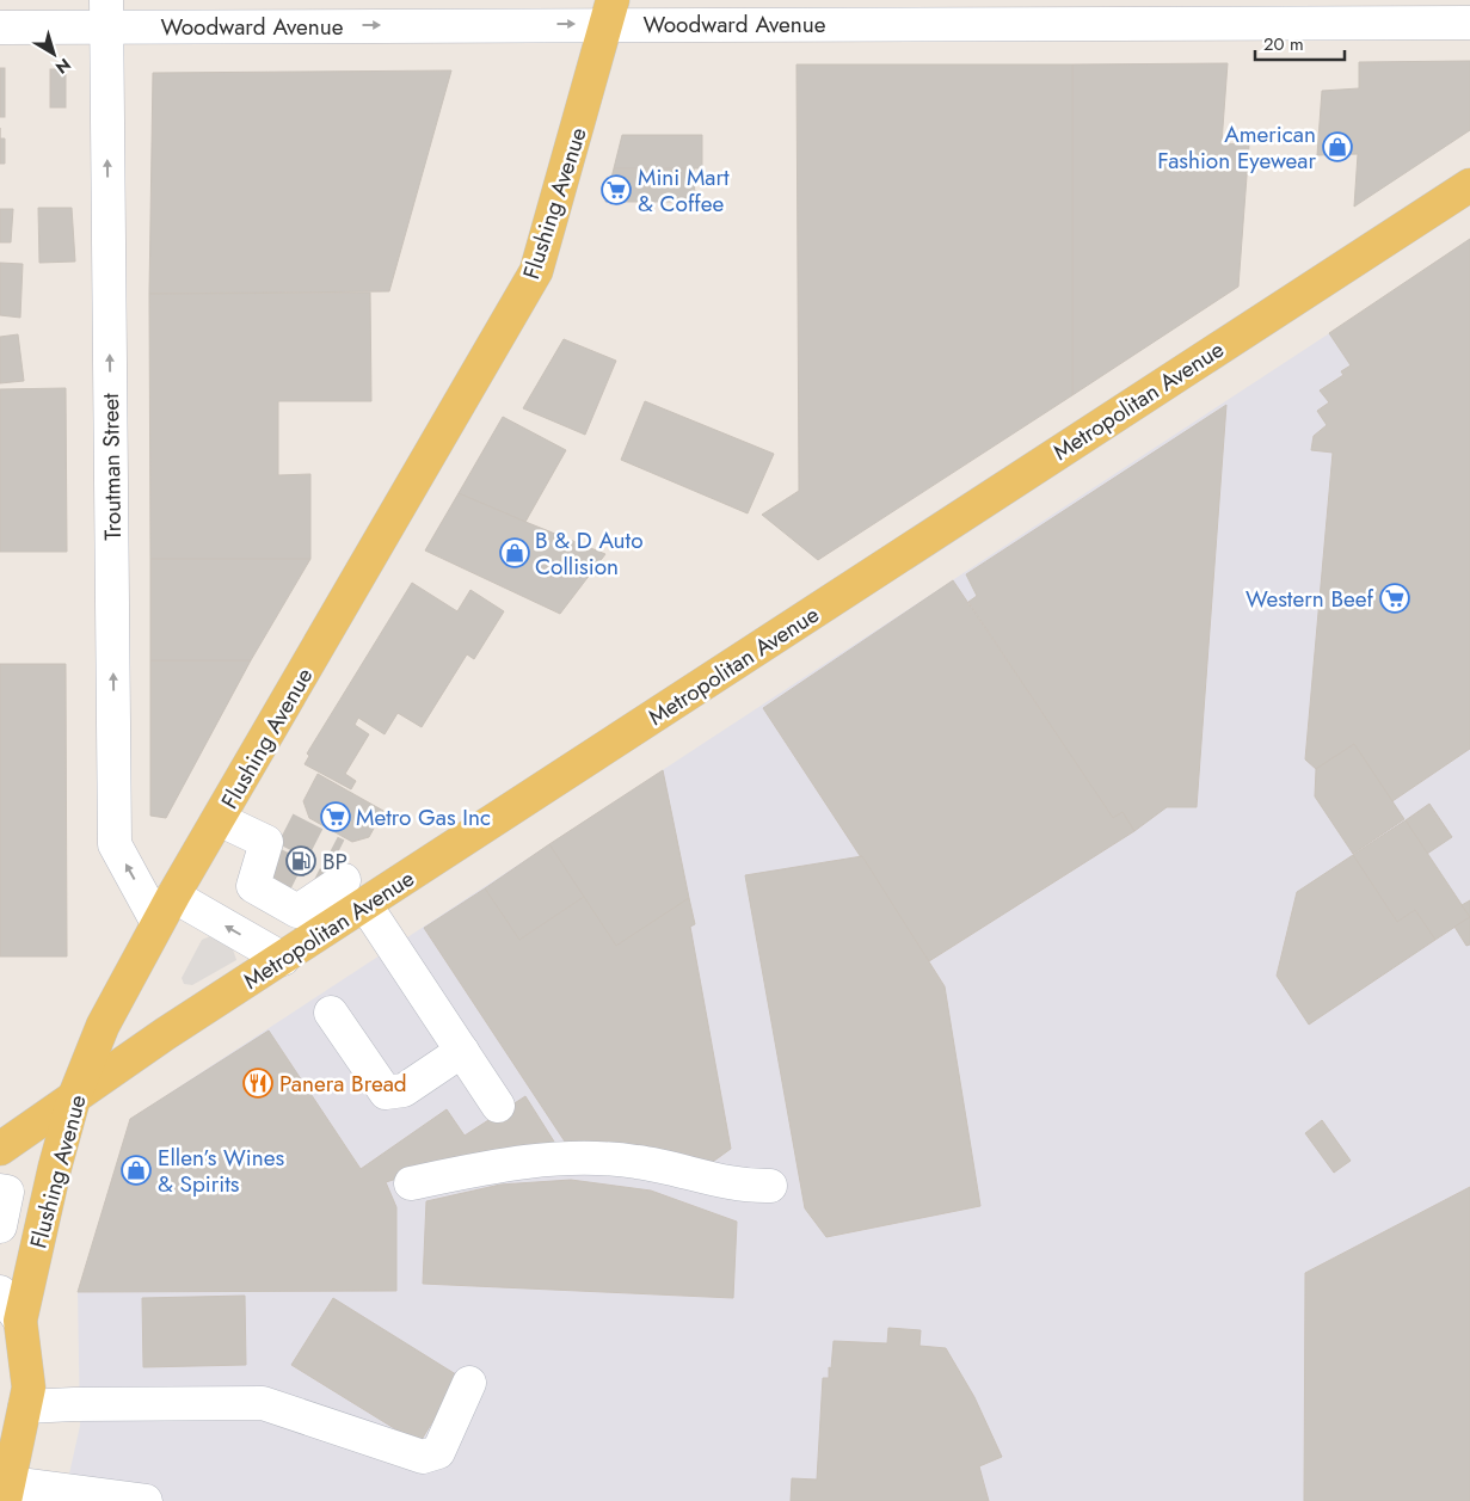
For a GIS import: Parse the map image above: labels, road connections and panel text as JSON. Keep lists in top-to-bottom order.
{
  "streets": {
    "main road": ["Flushing Avenue", "Metropolitan Avenue"],
    "street": ["Woodward Avenue", "Troutman Street"]
  },
  "crossings": [
    ["Woodward Avenue", "Flushing Avenue"],
    ["Woodward Avenue", "Troutman Street"],
    ["Flushing Avenue", "Metropolitan Avenue"],
    ["Flushing Avenue", "Troutman Street"]
  ],
  "one_way": ["Troutman Street"],
  "places": {
    "shop": ["American Fashion Eyewear", "B & D Auto Collision", "Ellen’s Wines & Spirits"],
    "supermarket": ["Mini Mart & Coffee", "Western Beef", "Metro Gas Inc"],
    "fuel station": ["BP"],
    "restaurant": ["Panera Bread"]
  },
  "scale_bar": "20 m",
  "north": "bottom right"
}
